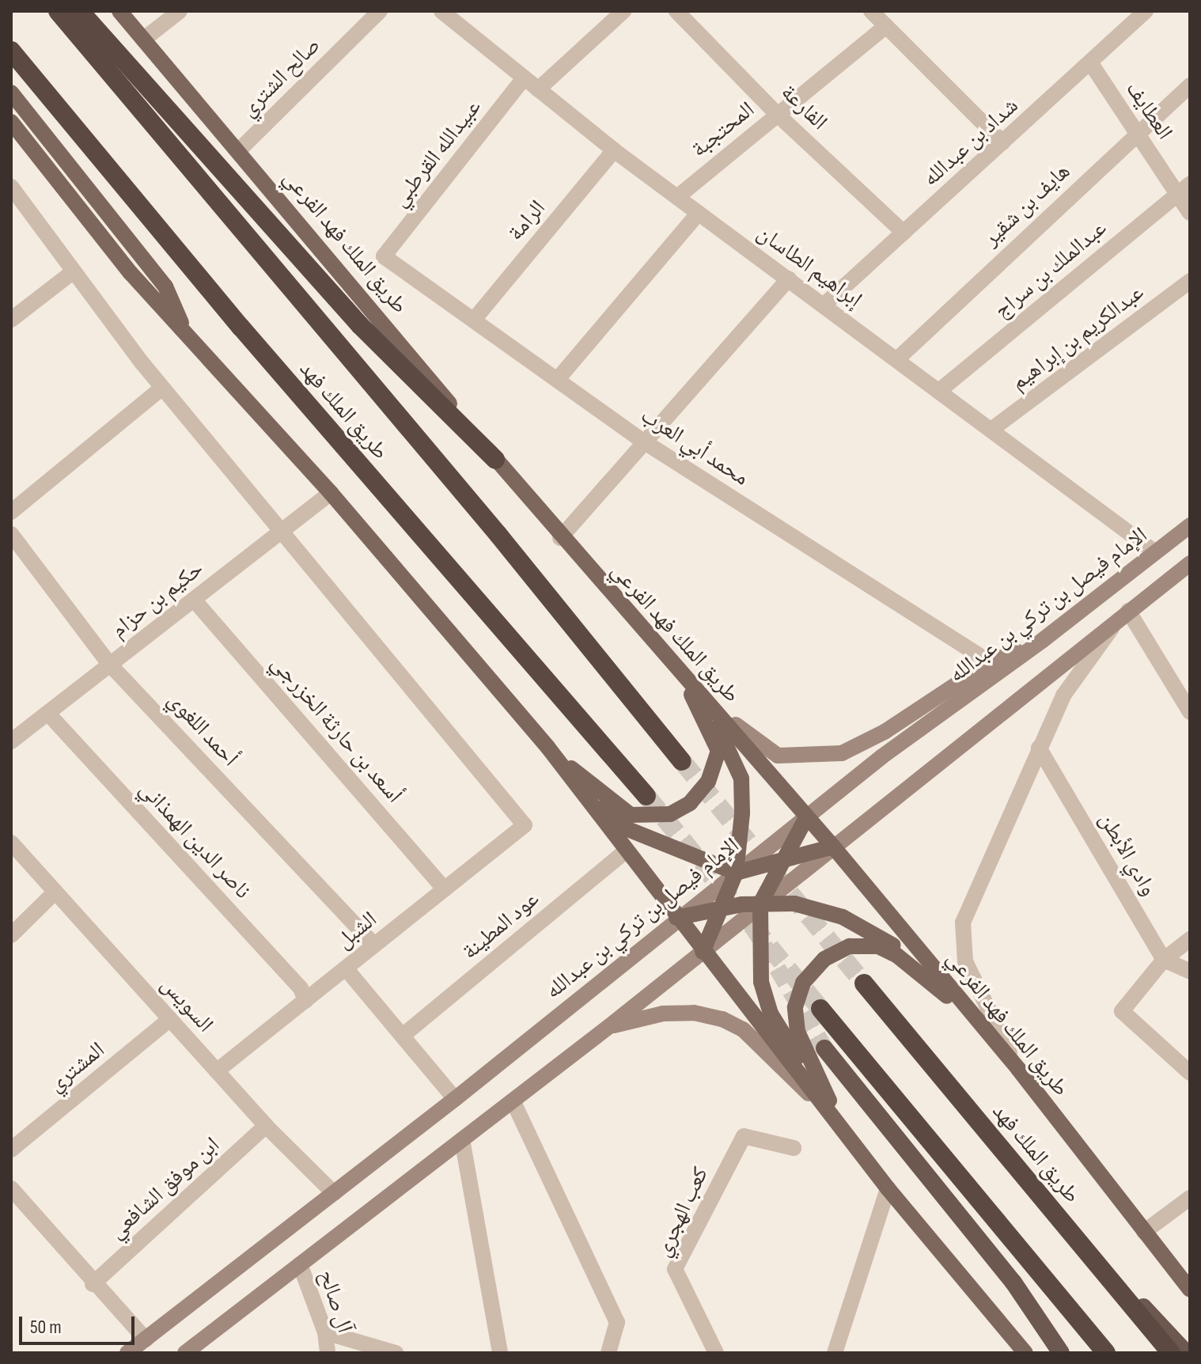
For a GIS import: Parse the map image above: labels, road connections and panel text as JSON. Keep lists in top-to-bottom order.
{
  "streets": {
    "highway": ["طريق الملك فهد"],
    "main road": ["طريق الملك فهد الفرعي", "الإمام فيصل بن تركي بن عبدالله"],
    "street": [
      "صالح الشتري",
      "الفارعة",
      "العطايف",
      "المحتجبة",
      "شداد بن عبدالله",
      "عبيدالله القرطبي",
      "هايف بن شقير",
      "الرامة",
      "إبراهيم الطاسان",
      "عبدالملك بن سراج",
      "عبدالكريم بن إبراهيم",
      "محمد أبي العرب",
      "حكيم بن حزام",
      "أحمد اللغوي",
      "أسعد بن حارثة الخزرجي",
      "ناصر الدين الهمذاني",
      "وادي الأبطن",
      "عود المطينة",
      "الشبل",
      "السويس",
      "المشتري",
      "ابن موفق الشافعي",
      "كعب الهجري",
      "آل صالح"
    ]
  },
  "crossings": [
    ["صالح الشتري", "طريق الملك فهد الفرعي"],
    ["الفارعة", "المحتجبة"],
    ["الفارعة", "شداد بن عبدالله"],
    ["العطايف", "شداد بن عبدالله"],
    ["العطايف", "هايف بن شقير"],
    ["العطايف", "عبدالملك بن سراج"],
    ["المحتجبة", "إبراهيم الطاسان"],
    ["شداد بن عبدالله", "إبراهيم الطاسان"],
    ["عبيدالله القرطبي", "إبراهيم الطاسان"],
    ["عبيدالله القرطبي", "محمد أبي العرب"],
    ["هايف بن شقير", "إبراهيم الطاسان"],
    ["الرامة", "إبراهيم الطاسان"],
    ["الرامة", "محمد أبي العرب"],
    ["طريق الملك فهد الفرعي", "الإمام فيصل بن تركي بن عبدالله"],
    ["إبراهيم الطاسان", "عبدالملك بن سراج"],
    ["إبراهيم الطاسان", "عبدالكريم بن إبراهيم"],
    ["إبراهيم الطاسان", "الإمام فيصل بن تركي بن عبدالله"],
    ["حكيم بن حزام", "أحمد اللغوي"],
    ["حكيم بن حزام", "أسعد بن حارثة الخزرجي"],
    ["حكيم بن حزام", "ناصر الدين الهمذاني"],
    ["حكيم بن حزام", "الشبل"],
    ["الإمام فيصل بن تركي بن عبدالله", "السويس"],
    ["أحمد اللغوي", "الشبل"],
    ["أسعد بن حارثة الخزرجي", "الشبل"],
    ["ناصر الدين الهمذاني", "الشبل"],
    ["الشبل", "السويس"],
    ["السويس", "المشتري"],
    ["السويس", "ابن موفق الشافعي"]
  ],
  "scale_bar": "50 m"
}
